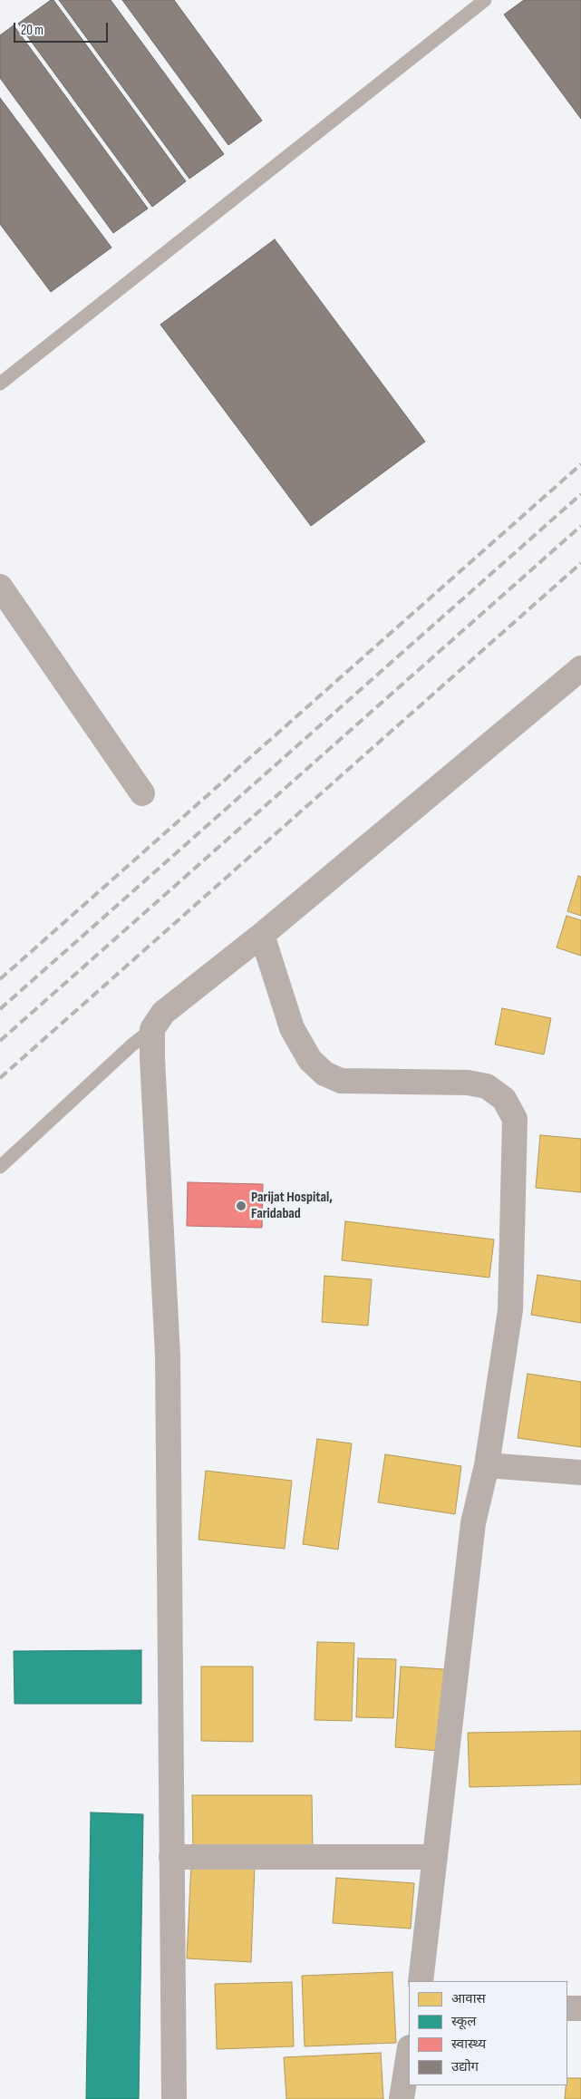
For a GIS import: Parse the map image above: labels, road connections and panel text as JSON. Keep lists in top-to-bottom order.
{
  "places": ["Parijat Hospital, Faridabad"],
  "legend": [
    "आवास",
    "स्कूल",
    "स्वास्थ्य",
    "उद्योग"
  ],
  "scale_bar": "20 m"
}
